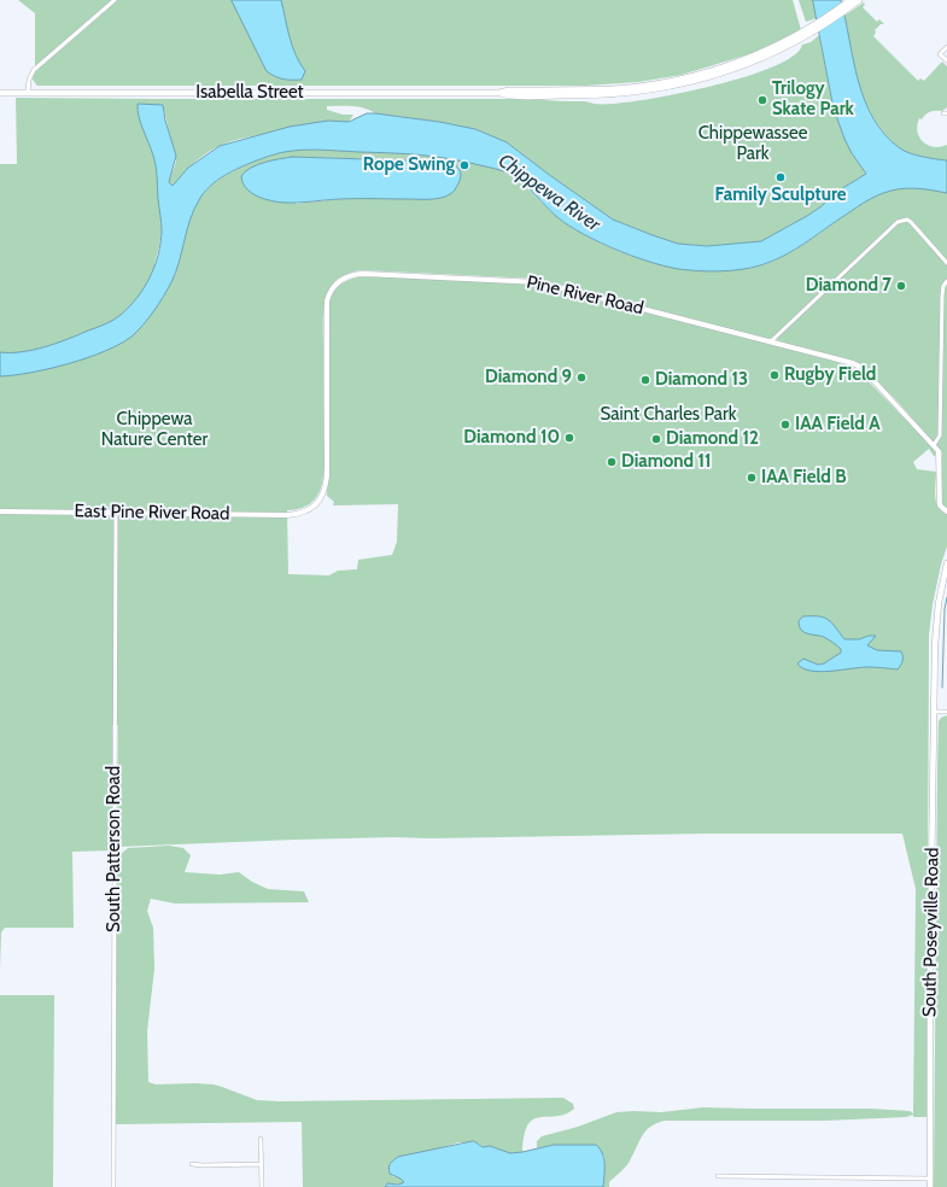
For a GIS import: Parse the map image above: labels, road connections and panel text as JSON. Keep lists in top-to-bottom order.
{
  "streets": {
    "highway": ["Isabella Street"],
    "main road": ["South Poseyville Road"],
    "street": ["Pine River Road", "East Pine River Road", "South Patterson Road"]
  },
  "crossings": [
    ["Pine River Road", "East Pine River Road"],
    ["East Pine River Road", "South Patterson Road"]
  ],
  "water": ["Chippewa River"],
  "parks": ["Chippewassee Park", "Saint Charles Park", "Chippewa Nature Center"],
  "places": [
    "Trilogy Skate Park",
    "Rope Swing",
    "Family Sculpture",
    "Diamond 7",
    "Rugby Field",
    "Diamond 9",
    "Diamond 13",
    "IAA Field A",
    "Diamond 10",
    "Diamond 12",
    "Diamond 11",
    "IAA Field B"
  ]
}
